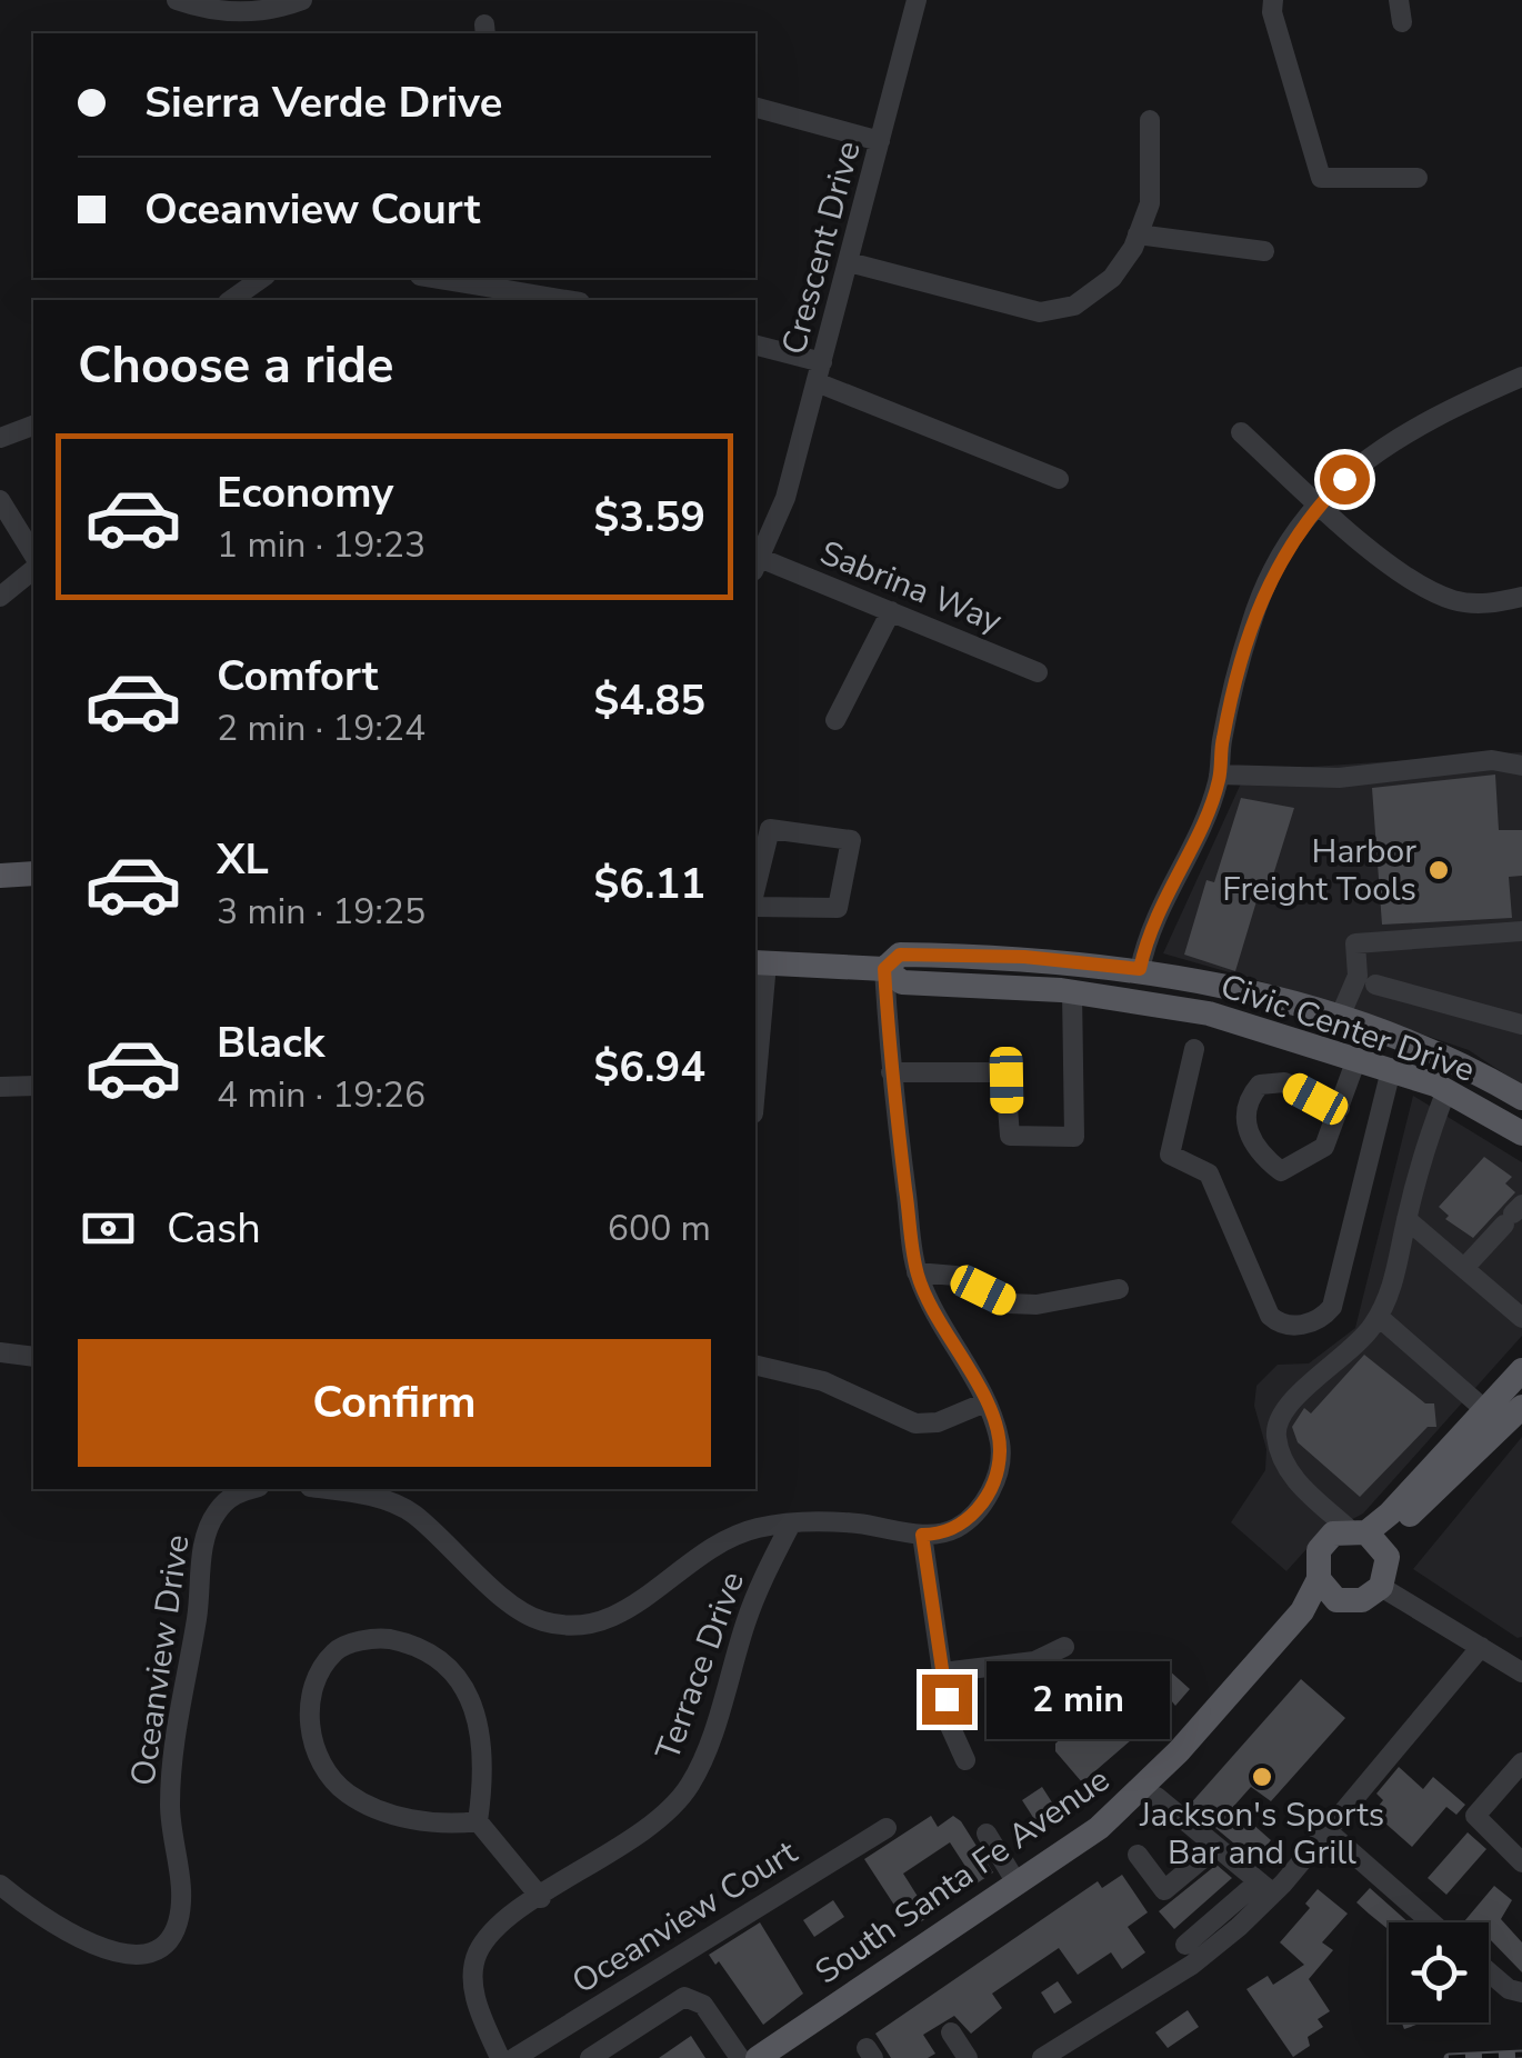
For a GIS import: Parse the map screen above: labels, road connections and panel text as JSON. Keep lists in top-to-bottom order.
{
  "streets": {
    "main road": ["Civic Center Drive", "South Santa Fe Avenue"],
    "street": [
      "Crescent Drive",
      "Sabrina Way",
      "Oceanview Drive",
      "Terrace Drive",
      "Oceanview Court"
    ]
  },
  "crossings": [
    ["Crescent Drive", "Sabrina Way"]
  ],
  "places": ["Harbor Freight Tools", "Jackson's Sports Bar and Grill"],
  "page": {
    "banner": ["Sierra Verde Drive", "Oceanview Court"],
    "heading": "Choose a ride",
    "list": [
      {
        "name": "Economy",
        "note": "1 min · 19:23",
        "value": "$3.59"
      },
      {
        "name": "Comfort",
        "note": "2 min · 19:24",
        "value": "$4.85"
      },
      {
        "name": "XL",
        "note": "3 min · 19:25",
        "value": "$6.11"
      },
      {
        "name": "Black",
        "note": "4 min · 19:26",
        "value": "$6.94"
      }
    ],
    "pay": ["Cash", "600 m"],
    "buttons": "Confirm",
    "bubble": "2 min"
  }
}
